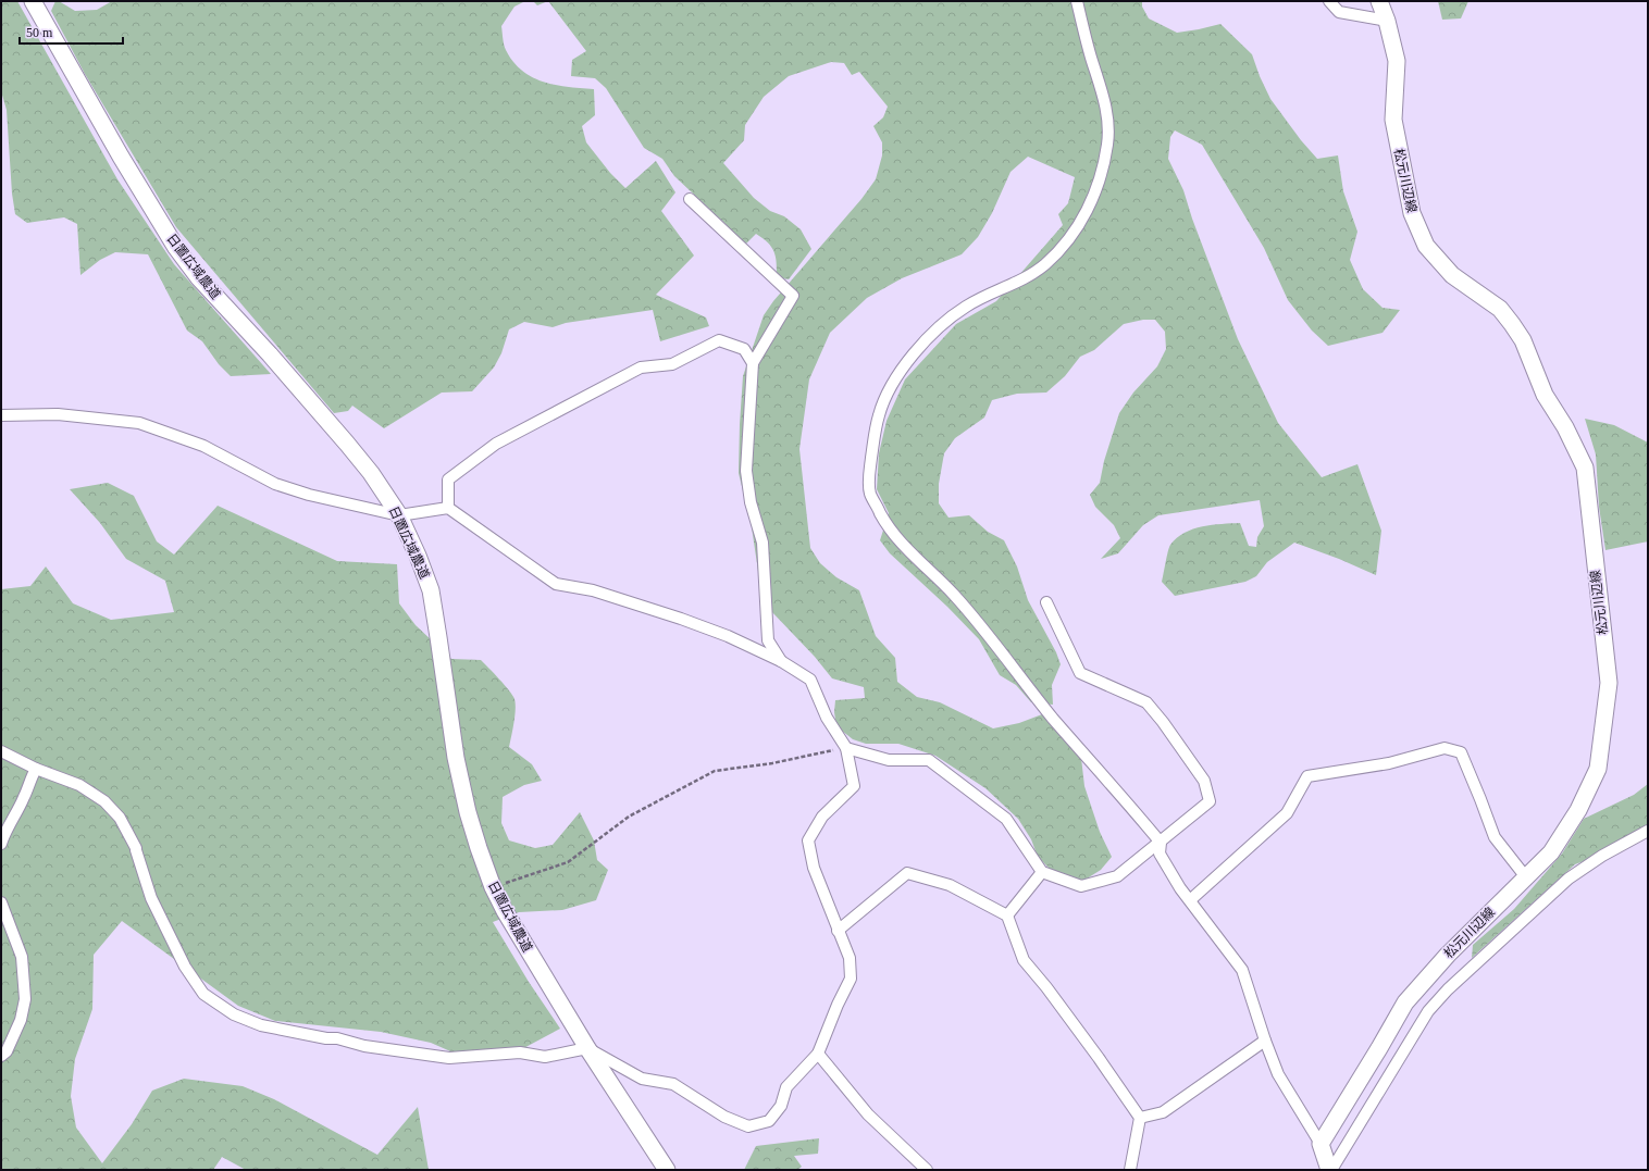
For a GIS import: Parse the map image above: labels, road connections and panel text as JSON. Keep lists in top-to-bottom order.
{
  "streets": {
    "street": ["松元川辺線", "日置広域農道"]
  },
  "scale_bar": "50 m"
}
